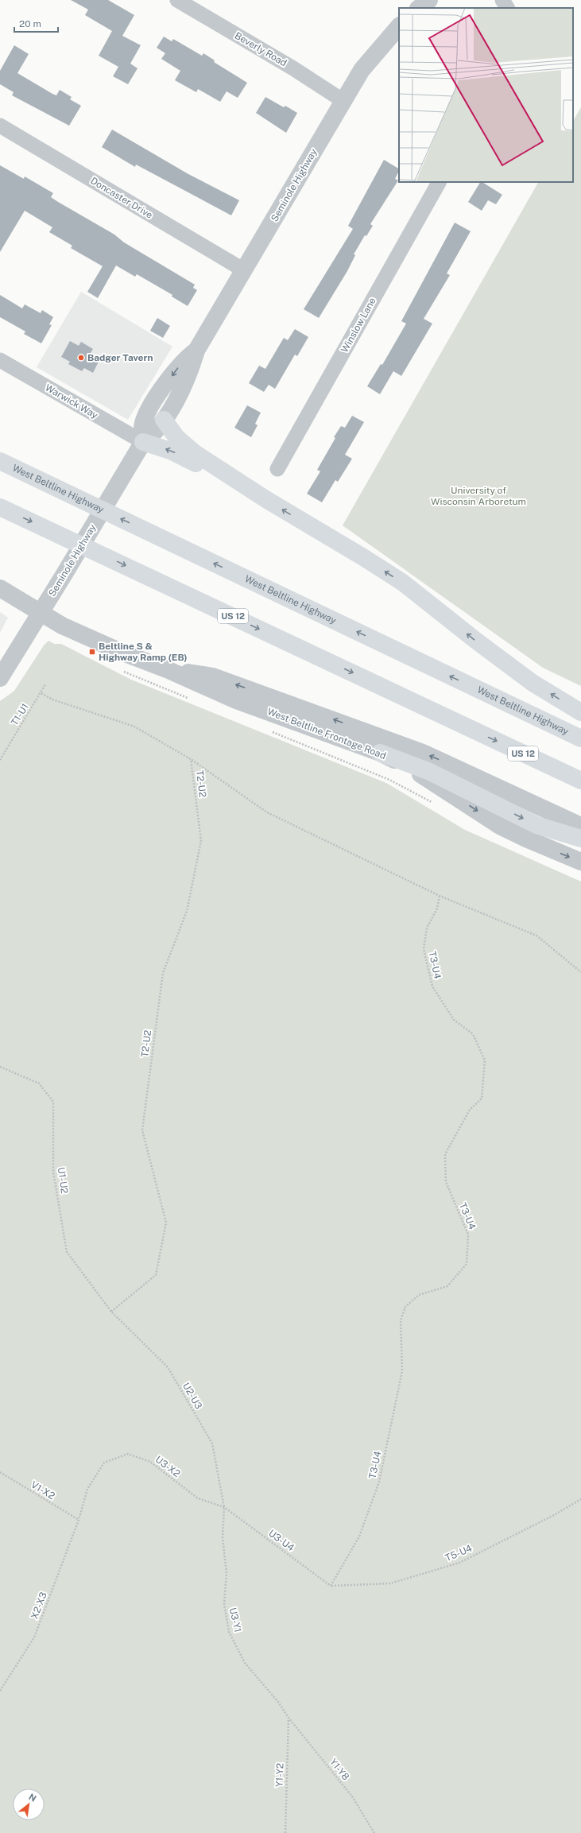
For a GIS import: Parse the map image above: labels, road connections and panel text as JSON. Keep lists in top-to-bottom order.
{
  "streets": {
    "highway": ["West Beltline Highway", "US 12"],
    "street": [
      "Beverly Road",
      "Seminole Highway",
      "Doncaster Drive",
      "Winslow Lane",
      "Warwick Way",
      "West Beltline Frontage Road"
    ],
    "path": [
      "T1-U1",
      "T2-U2",
      "T3-U4",
      "U1-U2",
      "U2-U3",
      "U3-X2",
      "V1-X2",
      "U3-U4",
      "T5-U4",
      "X2-X3",
      "U3-Y1",
      "Y1-Y8",
      "Y1-Y2"
    ]
  },
  "crossings": [
    ["Beverly Road", "Seminole Highway"],
    ["Seminole Highway", "Doncaster Drive"],
    ["Seminole Highway", "Warwick Way"],
    ["Seminole Highway", "West Beltline Frontage Road"],
    ["T2-U2", "U1-U2"],
    ["T2-U2", "U2-U3"],
    ["T3-U4", "U3-U4"],
    ["T3-U4", "T5-U4"],
    ["U1-U2", "U2-U3"],
    ["U2-U3", "U3-X2"],
    ["U2-U3", "U3-U4"],
    ["U2-U3", "U3-Y1"],
    ["U3-X2", "V1-X2"],
    ["U3-X2", "U3-U4"],
    ["U3-X2", "X2-X3"],
    ["U3-X2", "U3-Y1"],
    ["V1-X2", "X2-X3"],
    ["U3-U4", "T5-U4"],
    ["U3-U4", "U3-Y1"],
    ["U3-Y1", "Y1-Y8"],
    ["U3-Y1", "Y1-Y2"],
    ["Y1-Y8", "Y1-Y2"]
  ],
  "parks": ["University of Wisconsin Arboretum"],
  "places": {
    "other": ["Badger Tavern"],
    "transit": ["Beltline S & Highway Ramp (EB)"]
  },
  "scale_bar": "20 m",
  "north": "top right"
}
